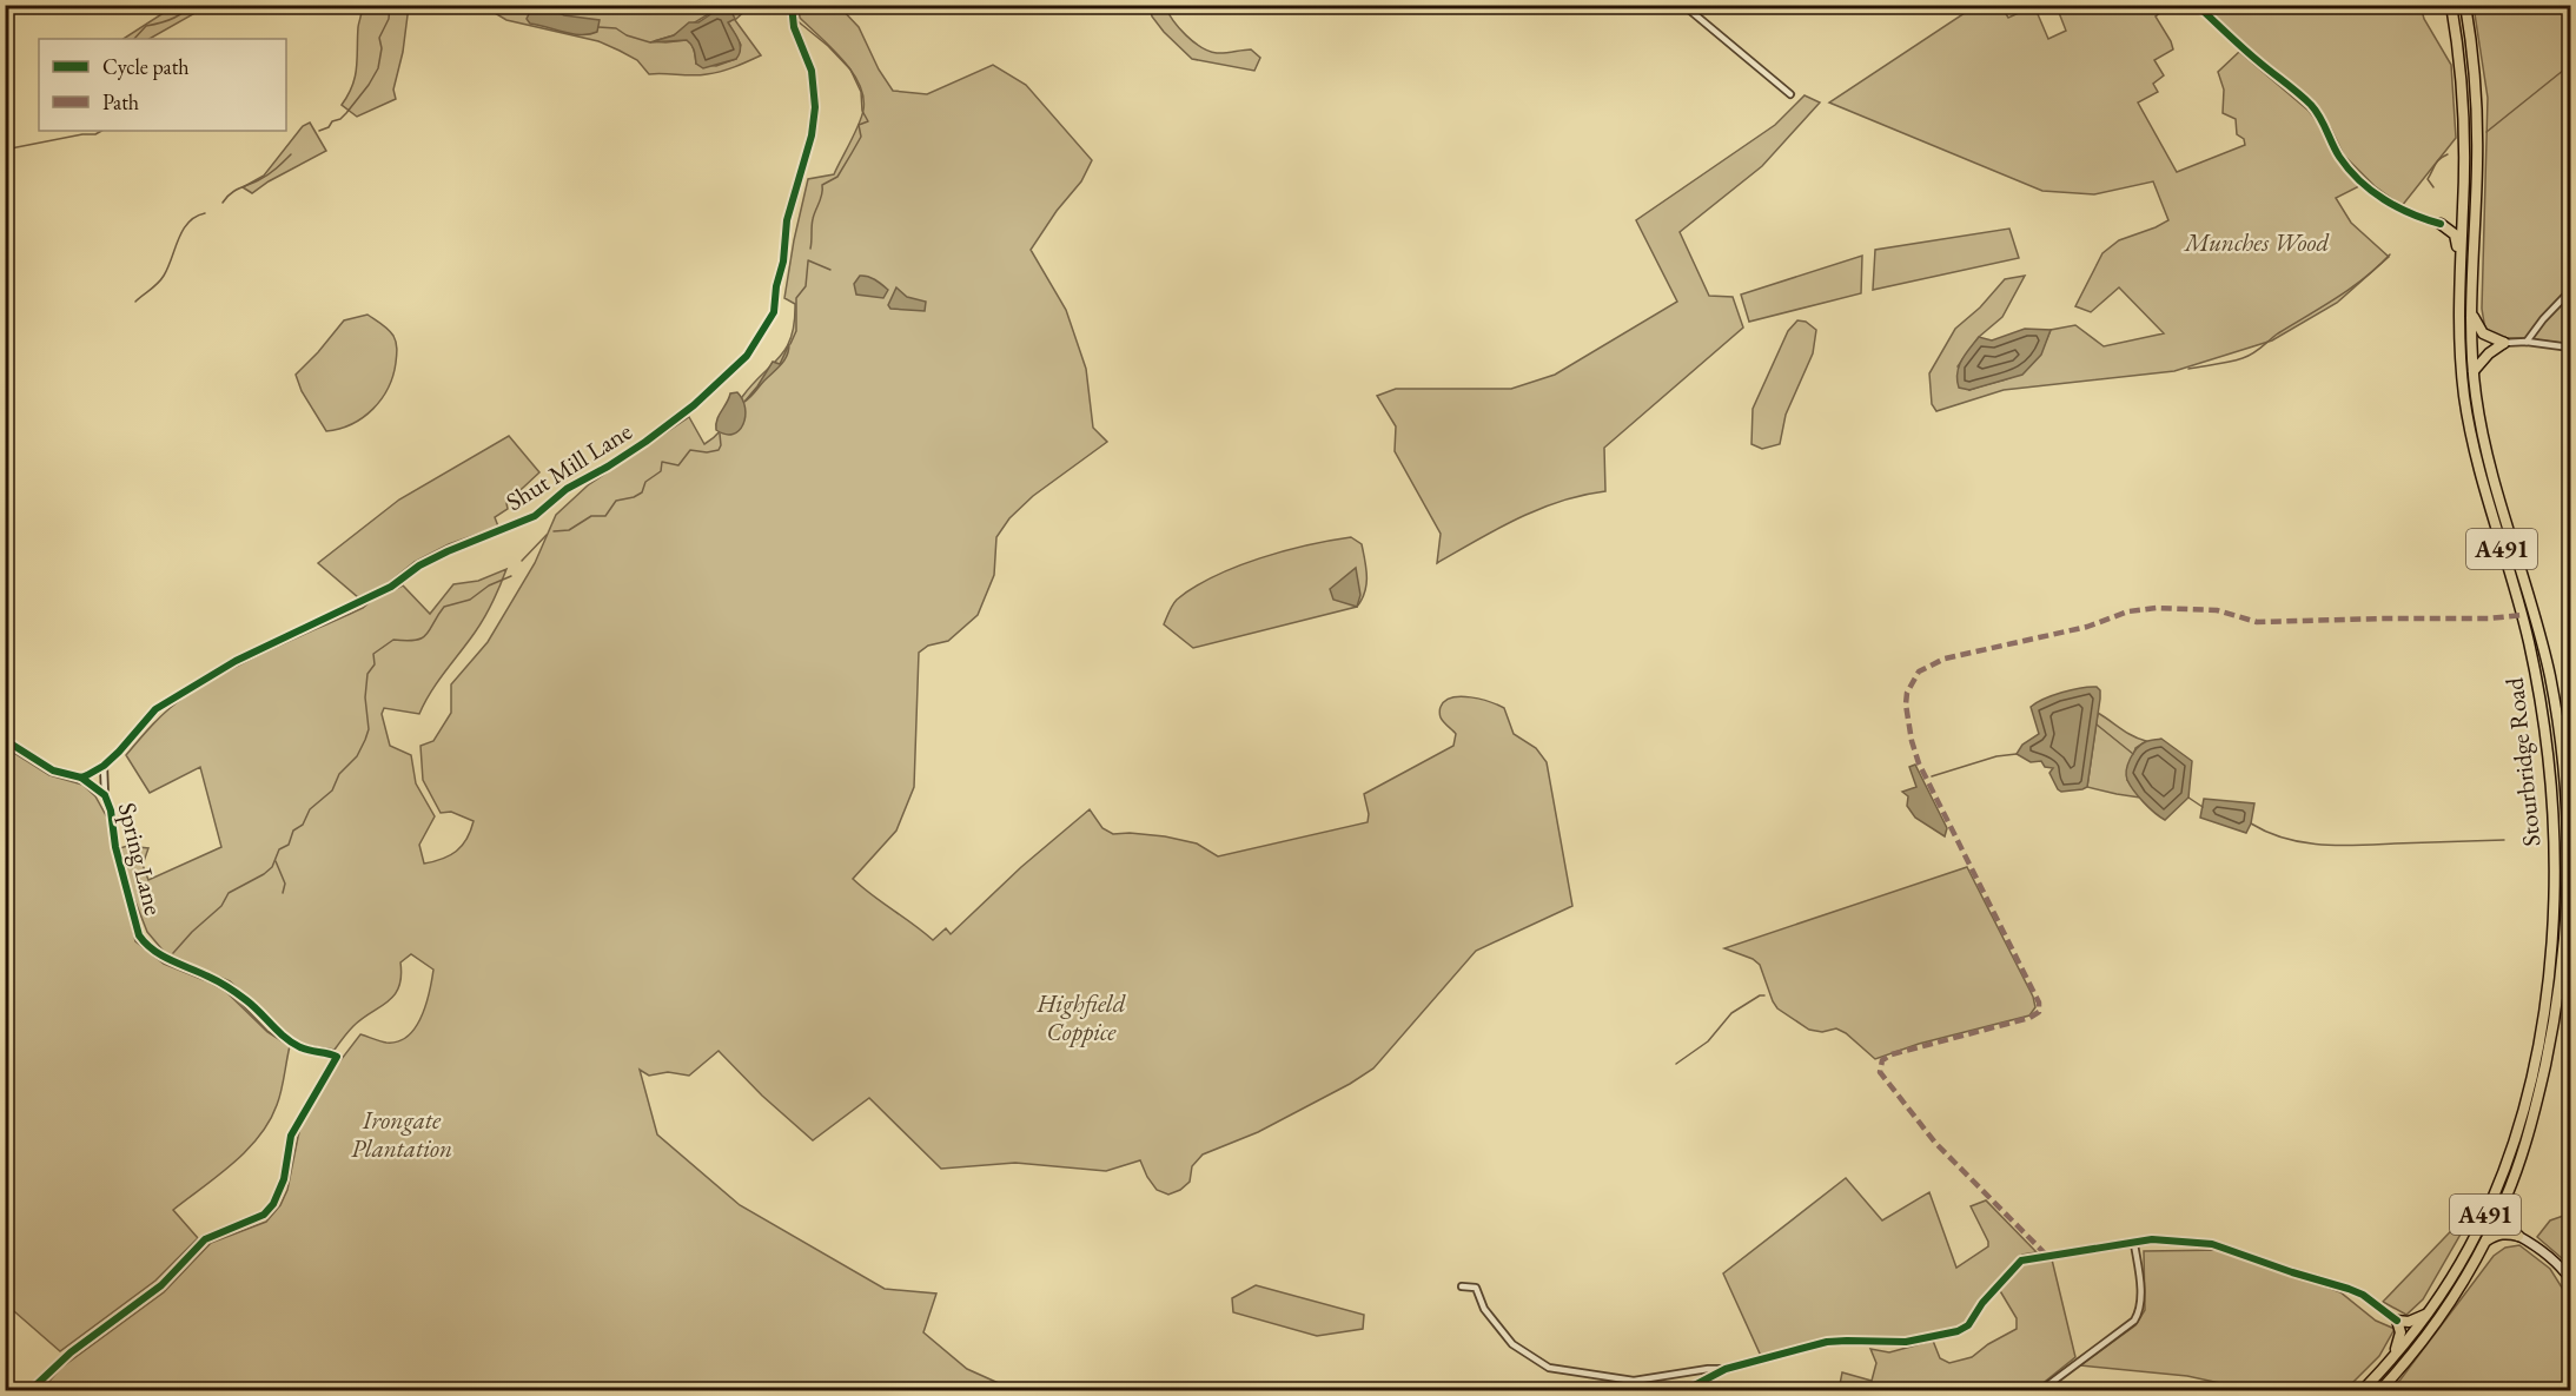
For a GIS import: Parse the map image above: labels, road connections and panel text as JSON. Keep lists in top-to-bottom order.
{
  "streets": {
    "highway": ["A491", "Stourbridge Road"],
    "street": ["Shut Mill Lane", "Spring Lane"]
  },
  "crossings": [
    ["Shut Mill Lane", "Spring Lane"]
  ],
  "parks": ["Munches Wood", "Highfield Coppice", "Irongate Plantation"],
  "legend": ["Cycle path", "Path"]
}
